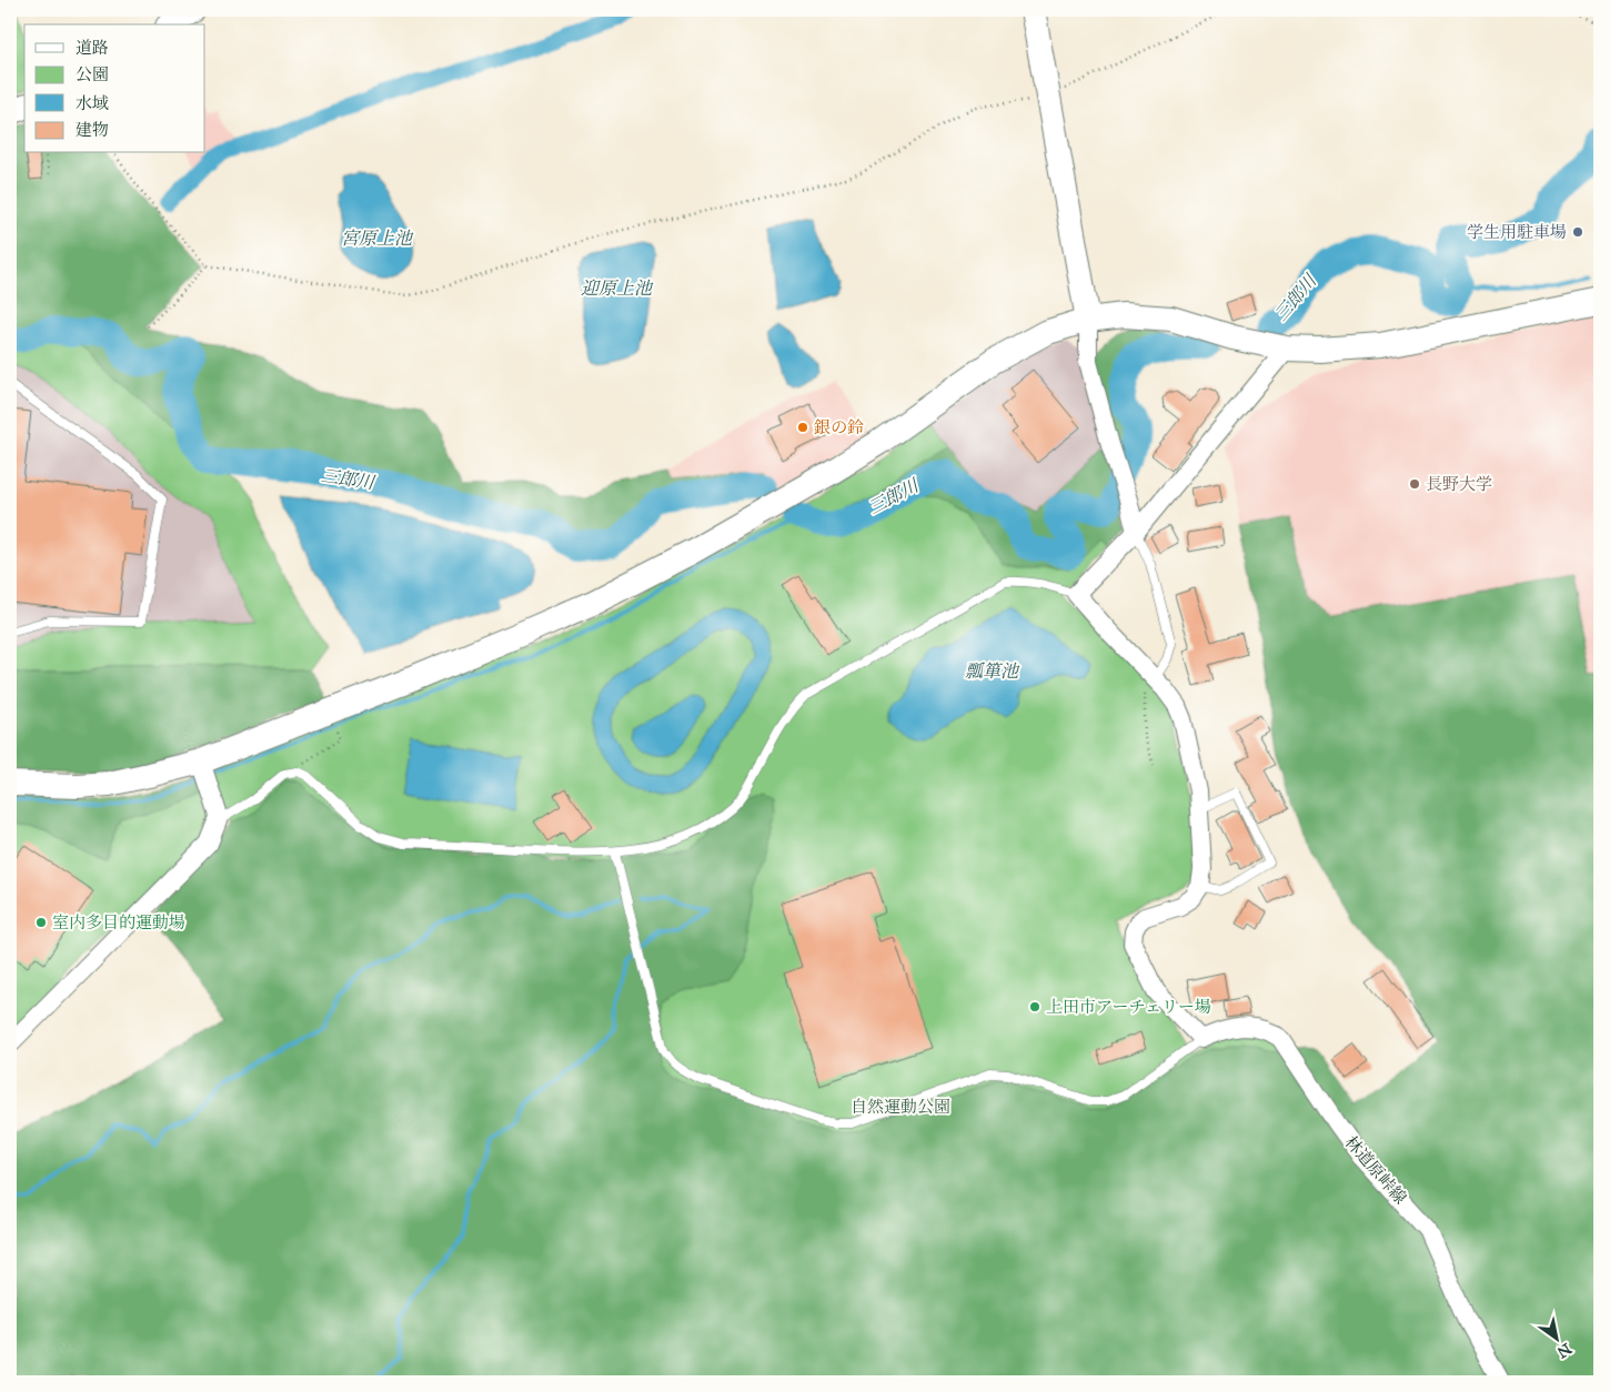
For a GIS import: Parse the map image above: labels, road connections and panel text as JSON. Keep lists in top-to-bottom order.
{
  "streets": {
    "street": ["林道原峠線"]
  },
  "water": [
    "宮原上池",
    "迎原上池",
    "三郎川",
    "瓢箪池"
  ],
  "parks": ["自然運動公園"],
  "places": [
    "学生用駐車場",
    "銀の鈴",
    "長野大学",
    "室内多目的運動場",
    "上田市アーチェリー場"
  ],
  "legend": [
    "道路",
    "公園",
    "水域",
    "建物"
  ],
  "north": "bottom right"
}
